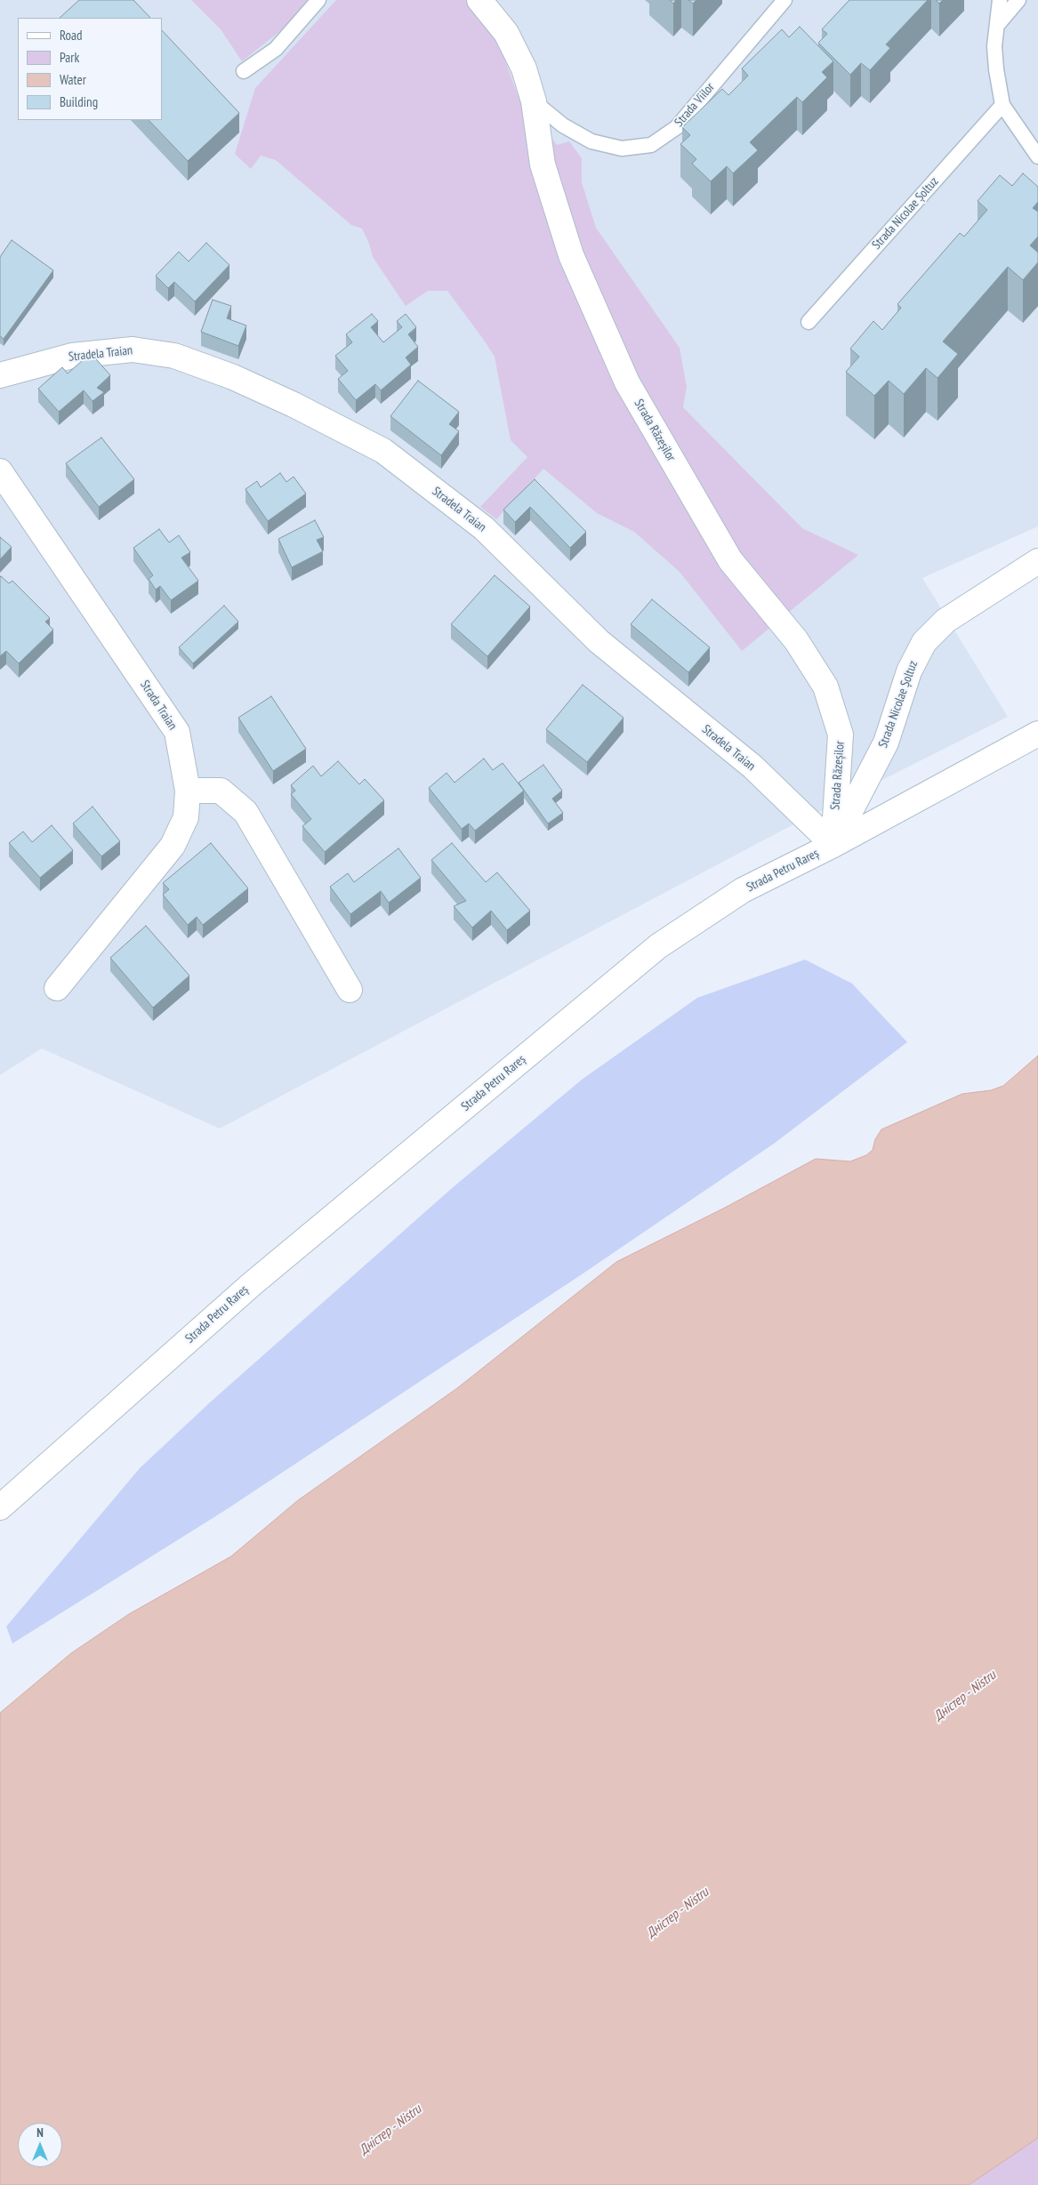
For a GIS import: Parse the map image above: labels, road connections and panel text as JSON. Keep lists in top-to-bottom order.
{
  "streets": {
    "street": [
      "Strada Nicolae Șoltuz",
      "Stradela Traian",
      "Strada Răzeșilor",
      "Strada Traian",
      "Strada Petru Rareș"
    ],
    "lane": ["Strada Viilor"]
  },
  "crossings": [
    ["Strada Viilor", "Strada Răzeșilor"],
    ["Strada Nicolae Șoltuz", "Stradela Traian"],
    ["Strada Nicolae Șoltuz", "Strada Răzeșilor"],
    ["Strada Nicolae Șoltuz", "Strada Petru Rareș"],
    ["Stradela Traian", "Strada Răzeșilor"],
    ["Stradela Traian", "Strada Petru Rareș"],
    ["Strada Răzeșilor", "Strada Petru Rareș"]
  ],
  "water": ["Дністер - Nistru"],
  "legend": [
    "Road",
    "Park",
    "Water",
    "Building"
  ],
  "north": "top"
}
